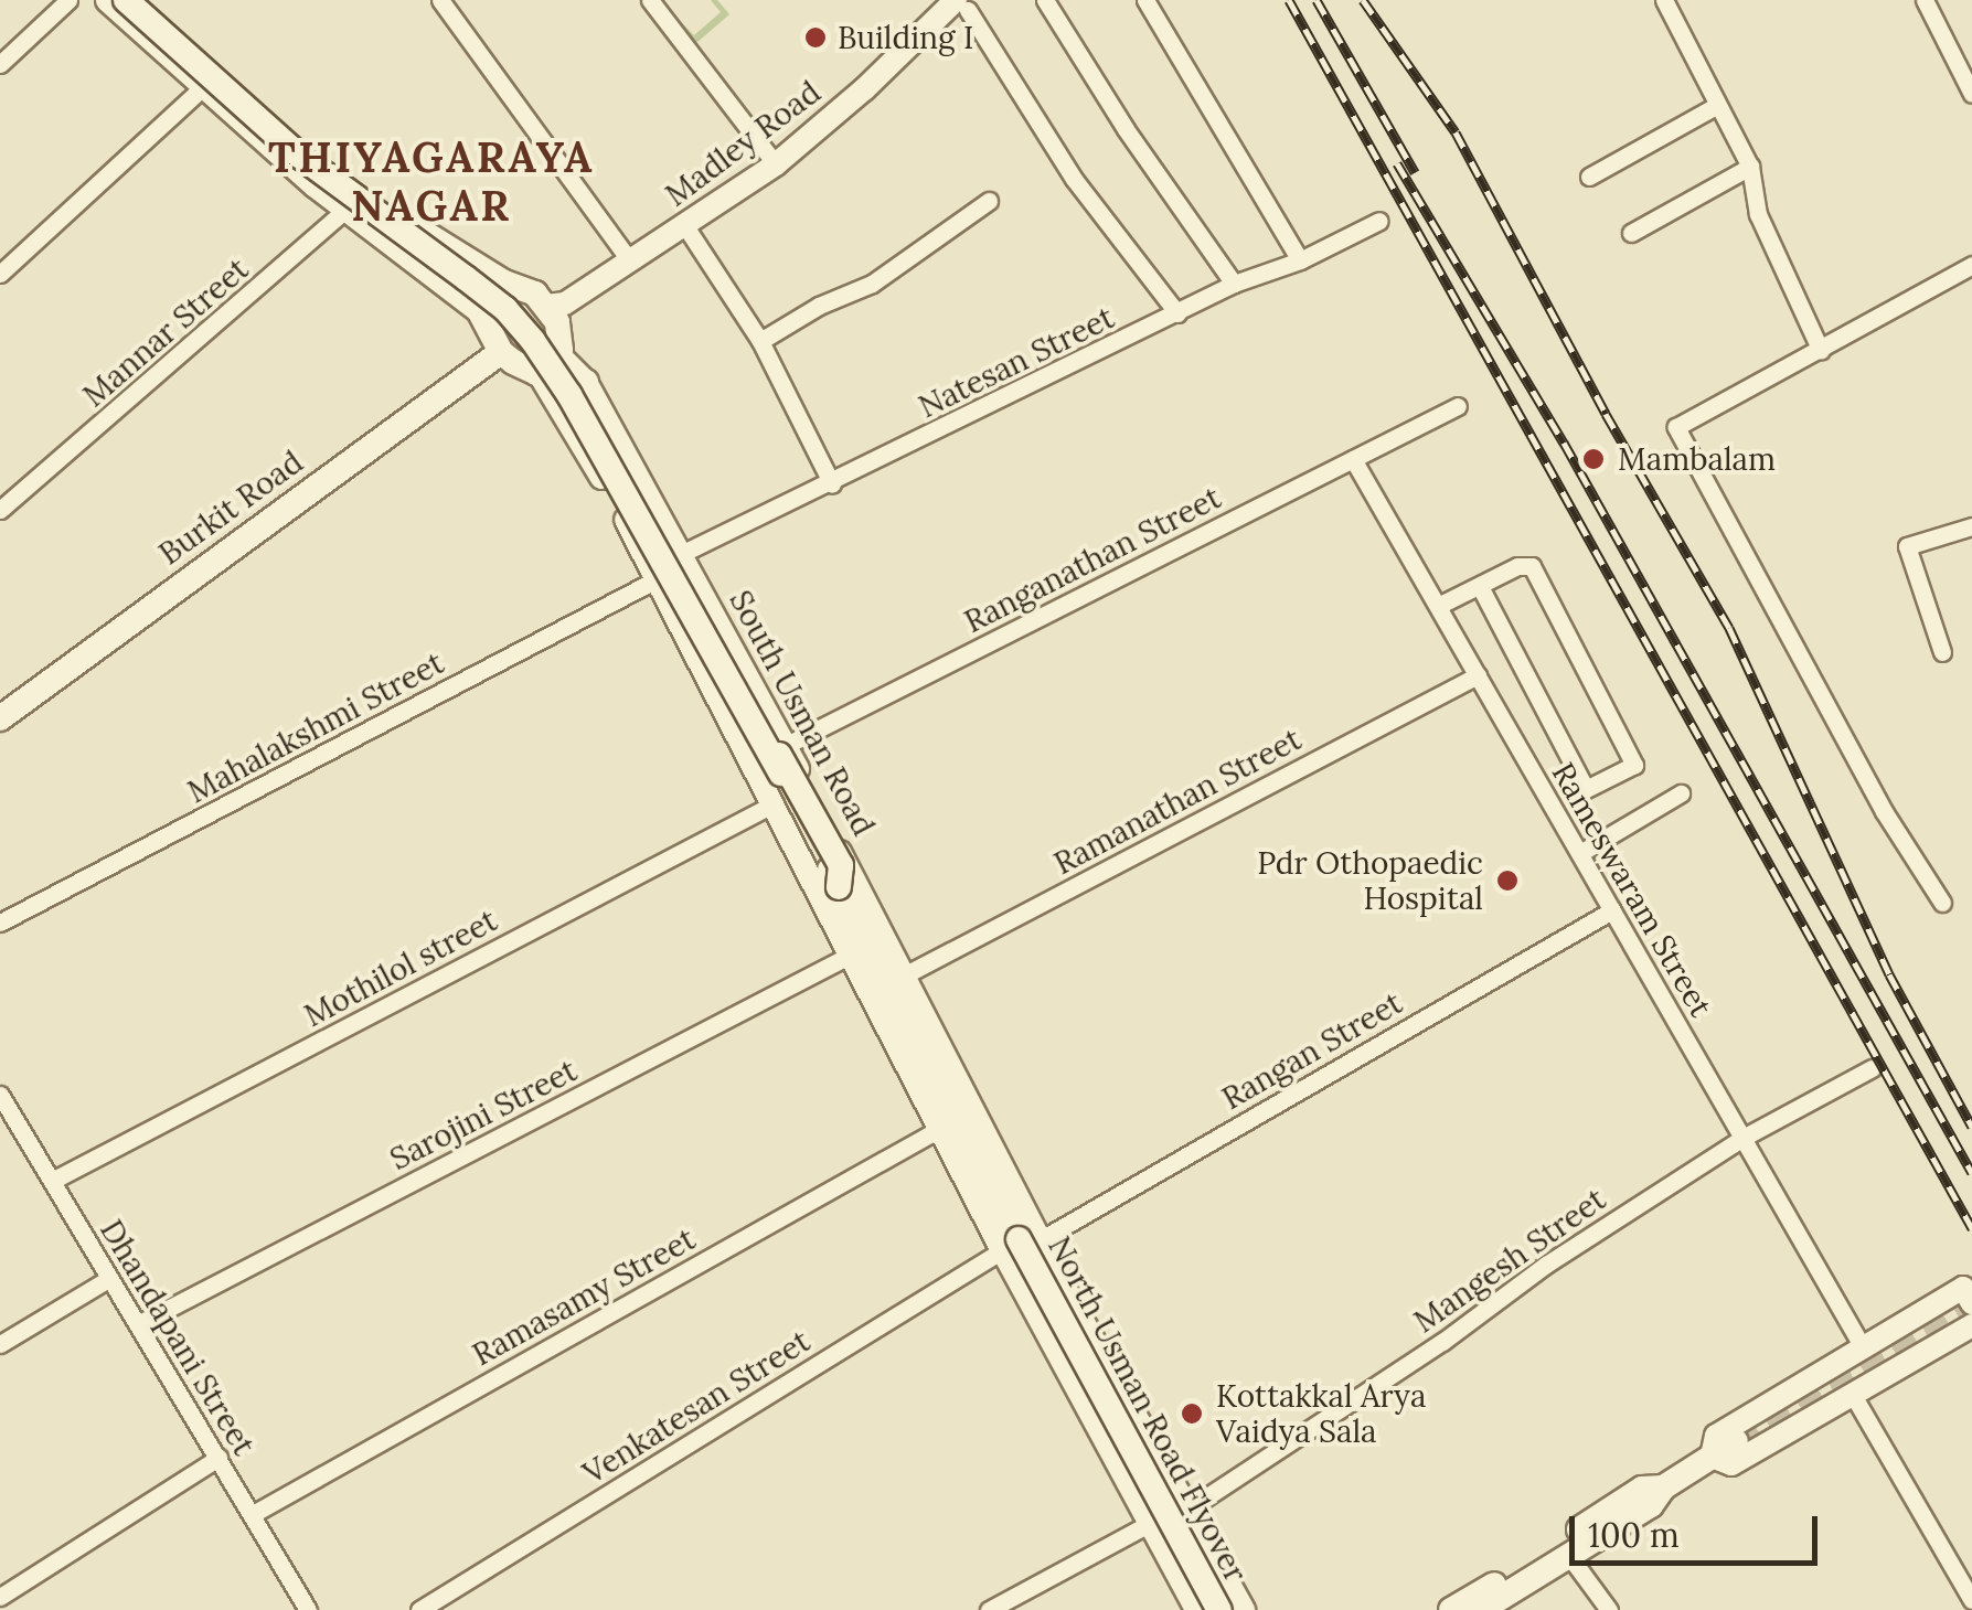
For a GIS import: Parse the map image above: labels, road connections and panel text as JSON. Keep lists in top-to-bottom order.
{
  "streets": {
    "main road": ["Burkit Road", "South Usman Road", "North Usman Road Flyover"],
    "street": [
      "Madley Road",
      "Mannar Street",
      "Natesan Street",
      "Ranganathan Street",
      "Mahalakshmi Street",
      "Ramanathan Street",
      "Rameswaram Street",
      "Mothilol street",
      "Rangan Street",
      "Sarojini Street",
      "Mangesh Street",
      "Ramasamy Street",
      "Dhandapani Street",
      "Venkatesan Street"
    ]
  },
  "crossings": [
    ["Madley Road", "Burkit Road"],
    ["Madley Road", "South Usman Road"],
    ["Mannar Street", "South Usman Road"],
    ["Natesan Street", "South Usman Road"],
    ["Burkit Road", "South Usman Road"],
    ["Ranganathan Street", "South Usman Road"],
    ["Ranganathan Street", "Rameswaram Street"],
    ["South Usman Road", "Mahalakshmi Street"],
    ["South Usman Road", "Ramanathan Street"],
    ["South Usman Road", "Mothilol street"],
    ["South Usman Road", "Rangan Street"],
    ["South Usman Road", "Sarojini Street"],
    ["South Usman Road", "Mangesh Street"],
    ["South Usman Road", "Ramasamy Street"],
    ["South Usman Road", "Venkatesan Street"],
    ["South Usman Road", "North Usman Road Flyover"],
    ["Ramanathan Street", "Rameswaram Street"],
    ["Rameswaram Street", "Rangan Street"],
    ["Rameswaram Street", "Mangesh Street"],
    ["Mothilol street", "Dhandapani Street"],
    ["Rangan Street", "Venkatesan Street"],
    ["Rangan Street", "North Usman Road Flyover"],
    ["Sarojini Street", "Dhandapani Street"],
    ["Ramasamy Street", "Dhandapani Street"],
    ["Venkatesan Street", "North Usman Road Flyover"]
  ],
  "districts": ["THIYAGARAYA NAGAR"],
  "places": [
    "Building I",
    "Mambalam",
    "Pdr Othopaedic Hospital",
    "Kottakkal Arya Vaidya Sala"
  ],
  "scale_bar": "100 m"
}
